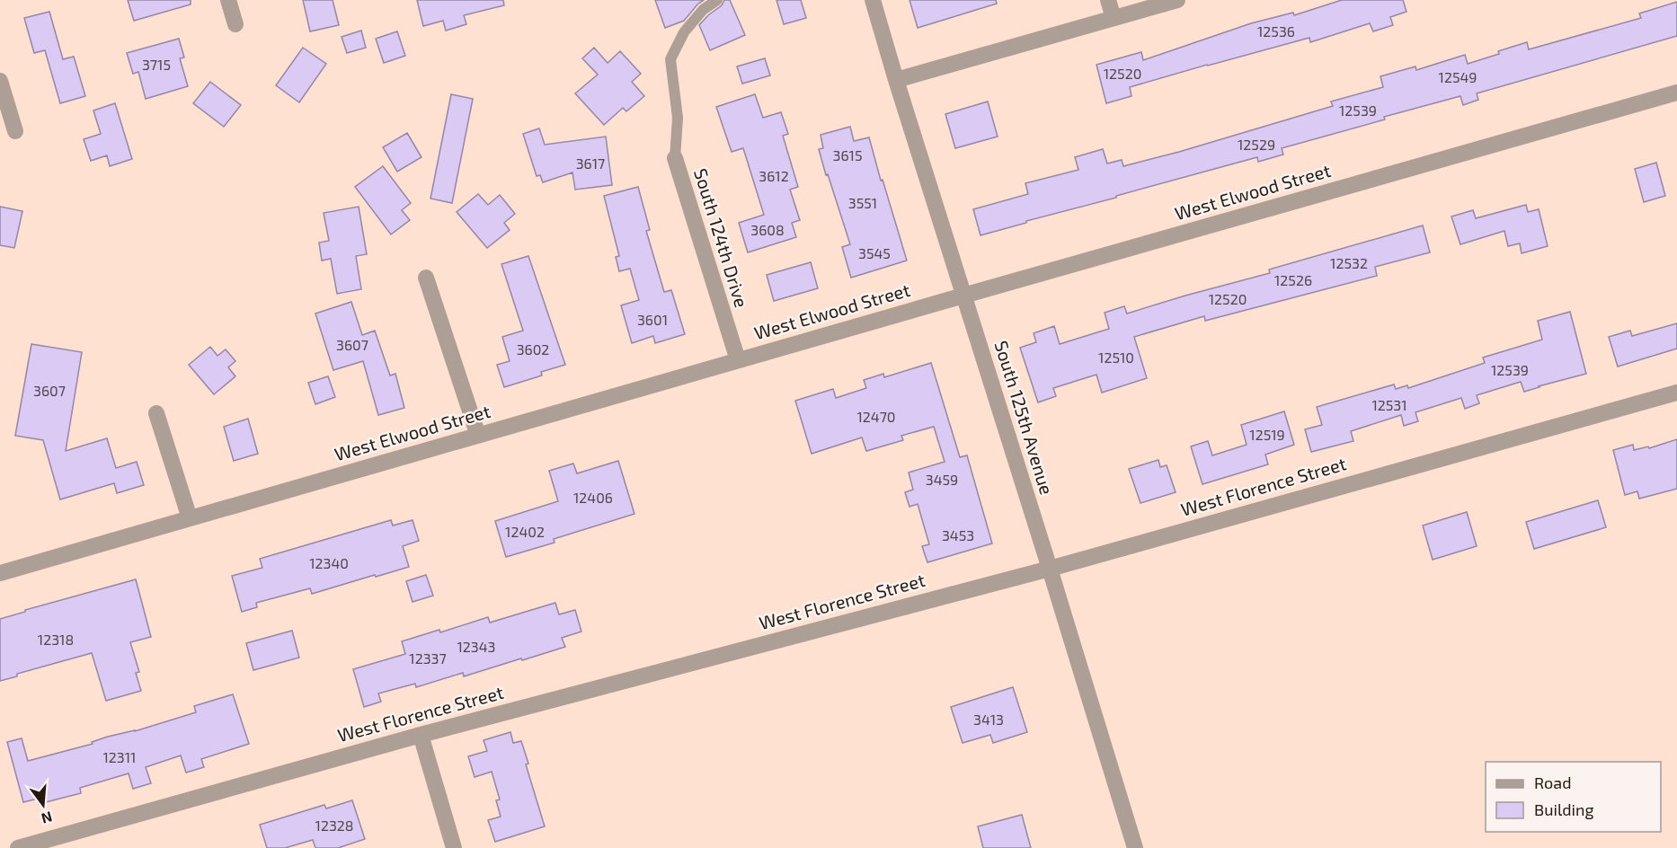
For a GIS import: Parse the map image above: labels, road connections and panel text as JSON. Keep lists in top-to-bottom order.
{
  "streets": {
    "street": [
      "West Elwood Street",
      "South 124th Drive",
      "South 125th Avenue",
      "West Florence Street"
    ]
  },
  "crossings": [
    ["West Elwood Street", "South 124th Drive"],
    ["West Elwood Street", "South 125th Avenue"],
    ["South 125th Avenue", "West Florence Street"]
  ],
  "house_numbers": [
    "12536",
    "3715",
    "12520",
    "12549",
    "12539",
    "12529",
    "3615",
    "3617",
    "3612",
    "3551",
    "3608",
    "3545",
    "12532",
    "12526",
    "12520",
    "3601",
    "3607",
    "3602",
    "12510",
    "12539",
    "3607",
    "12531",
    "12470",
    "12519",
    "3459",
    "12406",
    "12402",
    "3453",
    "12340",
    "12318",
    "12343",
    "12337",
    "3413",
    "12311",
    "12328"
  ],
  "legend": ["Road", "Building"],
  "north": "bottom"
}
